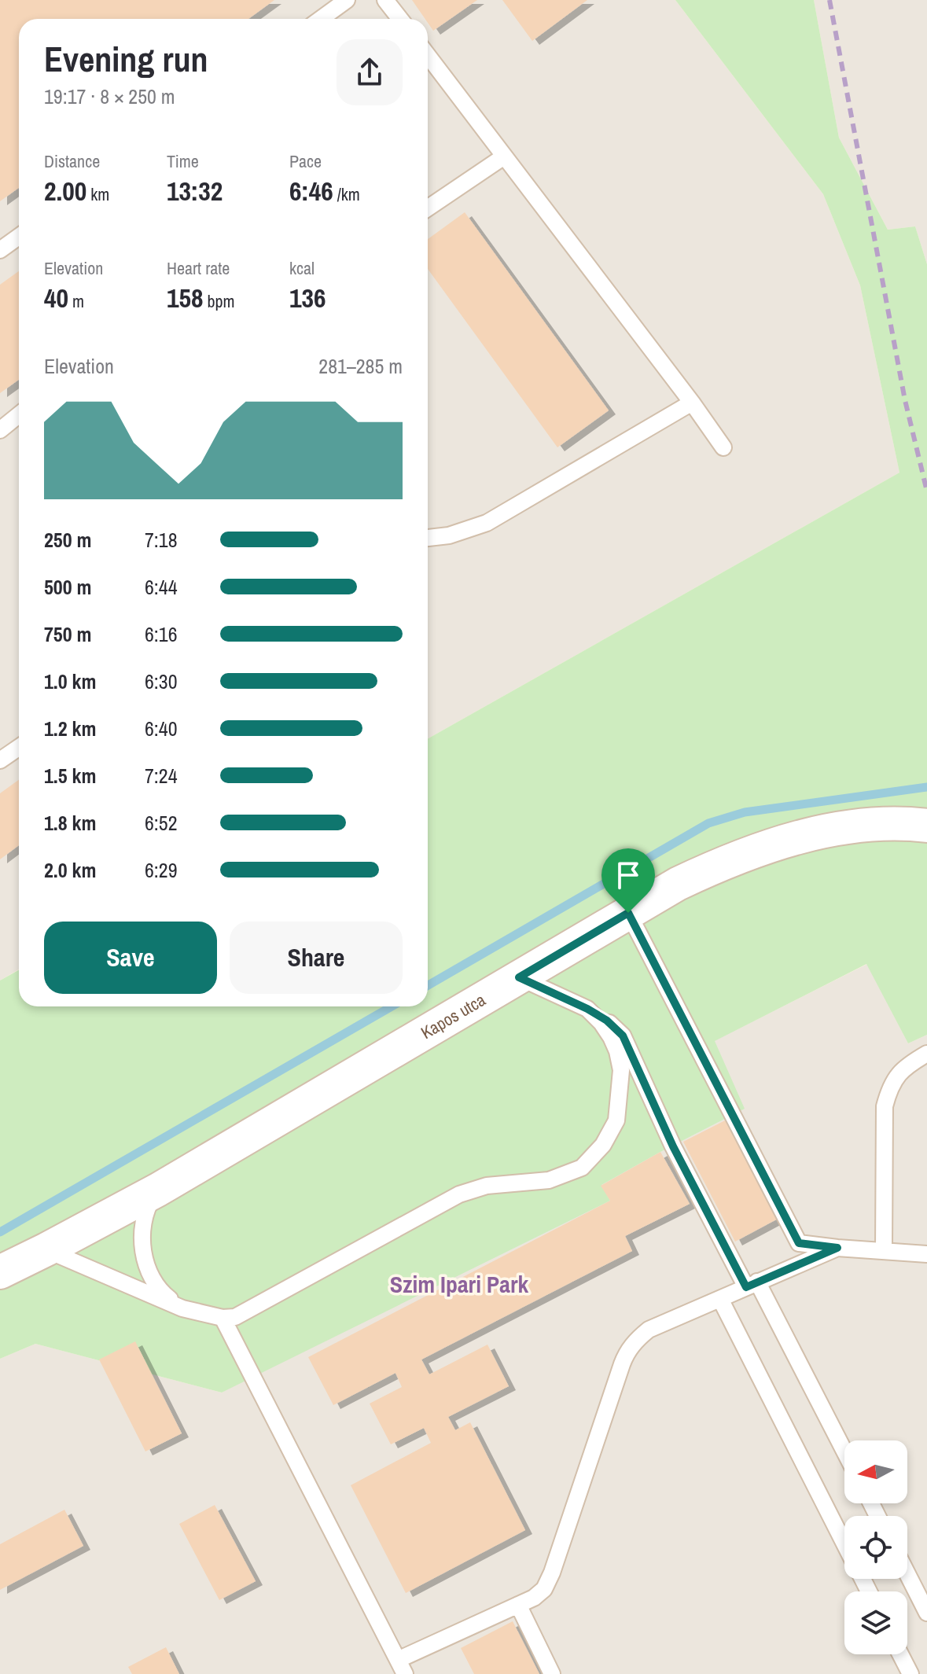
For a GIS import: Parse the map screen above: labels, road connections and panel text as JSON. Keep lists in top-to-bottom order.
{
  "streets": {
    "street": ["Kapos utca"]
  },
  "districts": ["Szim Ipari Park"],
  "north": "left",
  "page": {
    "heading": ["Evening run", "19:17 · 8 × 250 m"],
    "stats": [
      ["Distance", "2.00 km"],
      ["Time", "13:32"],
      ["Pace", "6:46 /km"],
      ["Elevation", "40 m"],
      ["Heart rate", "158 bpm"],
      ["kcal", "136"]
    ],
    "chart": ["Elevation", "281–285 m"],
    "list": [
      {
        "name": "250 m",
        "note": "7:18"
      },
      {
        "name": "500 m",
        "note": "6:44"
      },
      {
        "name": "750 m",
        "note": "6:16"
      },
      {
        "name": "1.0 km",
        "note": "6:30"
      },
      {
        "name": "1.2 km",
        "note": "6:40"
      },
      {
        "name": "1.5 km",
        "note": "7:24"
      },
      {
        "name": "1.8 km",
        "note": "6:52"
      },
      {
        "name": "2.0 km",
        "note": "6:29"
      }
    ],
    "buttons": ["Save", "Share"]
  }
}
